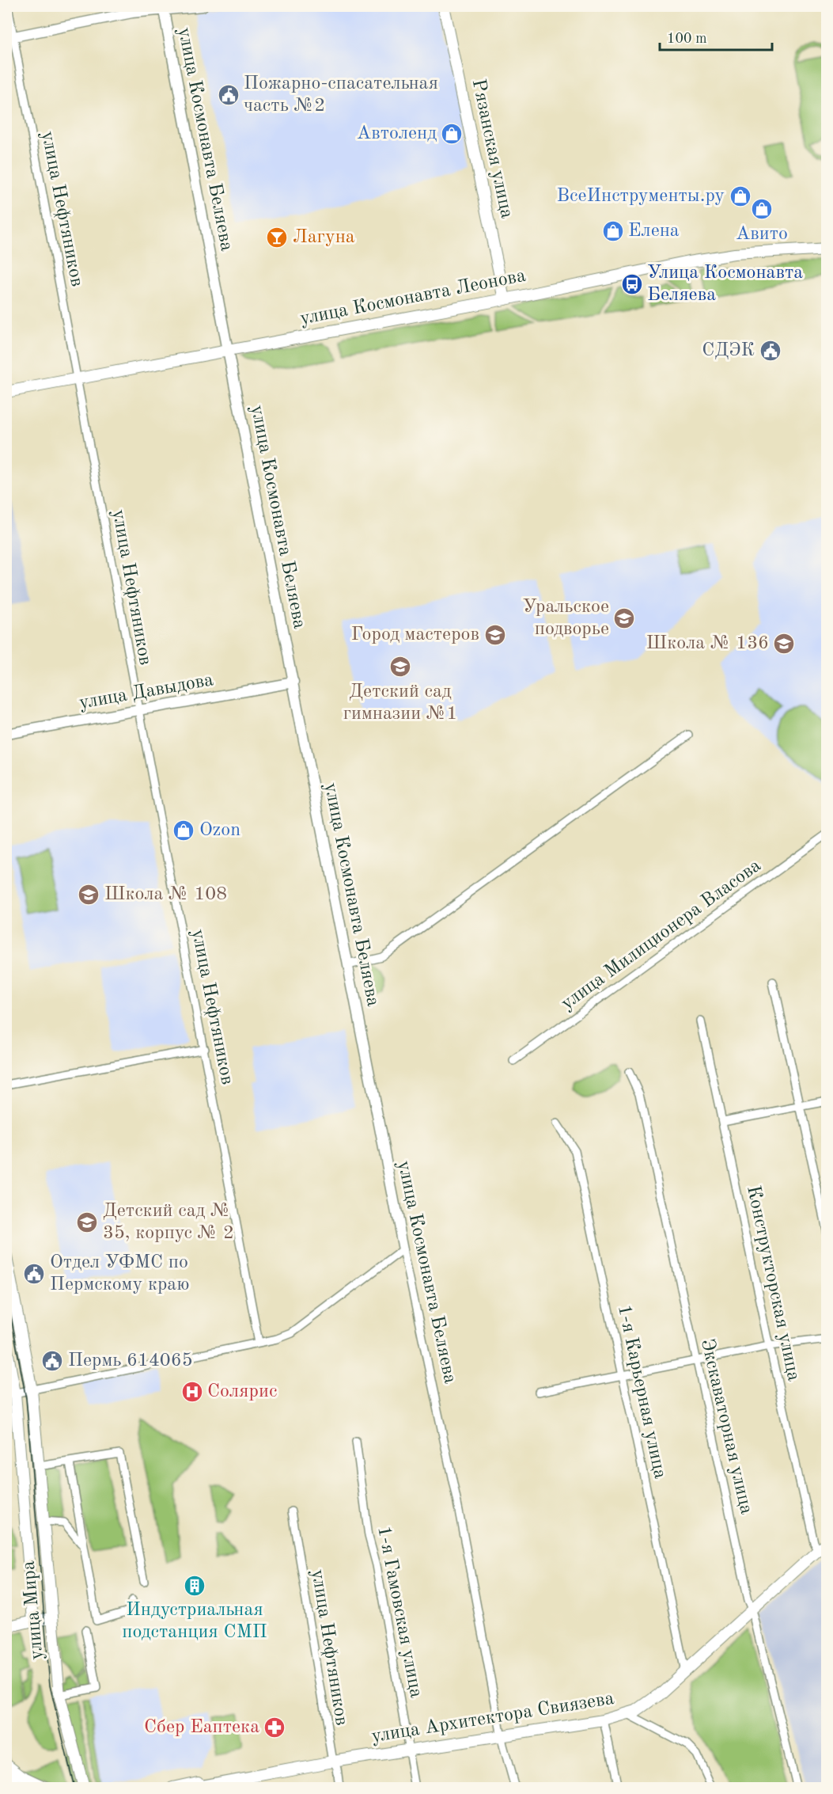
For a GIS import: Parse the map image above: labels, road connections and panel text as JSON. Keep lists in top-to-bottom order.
{
  "streets": {
    "main road": [
      "Рязанская улица",
      "улица Космонавта Леонова",
      "улица Мира",
      "улица Архитектора Свиязева"
    ],
    "street": [
      "улица Космонавта Беляева",
      "улица Нефтяников",
      "улица Давыдова",
      "улица Милиционера Власова",
      "Конструкторская улица",
      "1-я Карьерная улица",
      "Экскаваторная улица",
      "1-я Гамовская улица"
    ]
  },
  "crossings": [
    ["улица Космонавта Беляева", "улица Космонавта Леонова"],
    ["улица Космонавта Беляева", "улица Давыдова"],
    ["улица Космонавта Беляева", "улица Архитектора Свиязева"],
    ["Рязанская улица", "улица Космонавта Леонова"],
    ["улица Нефтяников", "улица Космонавта Леонова"],
    ["улица Нефтяников", "улица Давыдова"],
    ["улица Нефтяников", "улица Архитектора Свиязева"],
    ["Конструкторская улица", "улица Архитектора Свиязева"],
    ["1-я Карьерная улица", "улица Архитектора Свиязева"],
    ["Экскаваторная улица", "улица Архитектора Свиязева"],
    ["1-я Гамовская улица", "улица Архитектора Свиязева"]
  ],
  "places": {
    "public building": [
      "Пожарно-спасательная часть №2",
      "СДЭК",
      "Отдел УФМС по Пермскому краю",
      "Пермь 614065"
    ],
    "shop": [
      "Автоленд",
      "ВсеИнструменты.ру",
      "Авито",
      "Елена",
      "Ozon"
    ],
    "bar": ["Лагуна"],
    "bus stop": ["Улица Космонавта Беляева"],
    "school or university": [
      "Уральское подворье",
      "Город мастеров",
      "Школа № 136",
      "Детский сад гимназии №1",
      "Школа № 108",
      "Детский сад № 35, корпус № 2"
    ],
    "hospital": ["Солярис"],
    "building": ["Индустриальная подстанция СМП"],
    "pharmacy": ["Сбер Еаптека"]
  },
  "scale_bar": "100 m"
}
